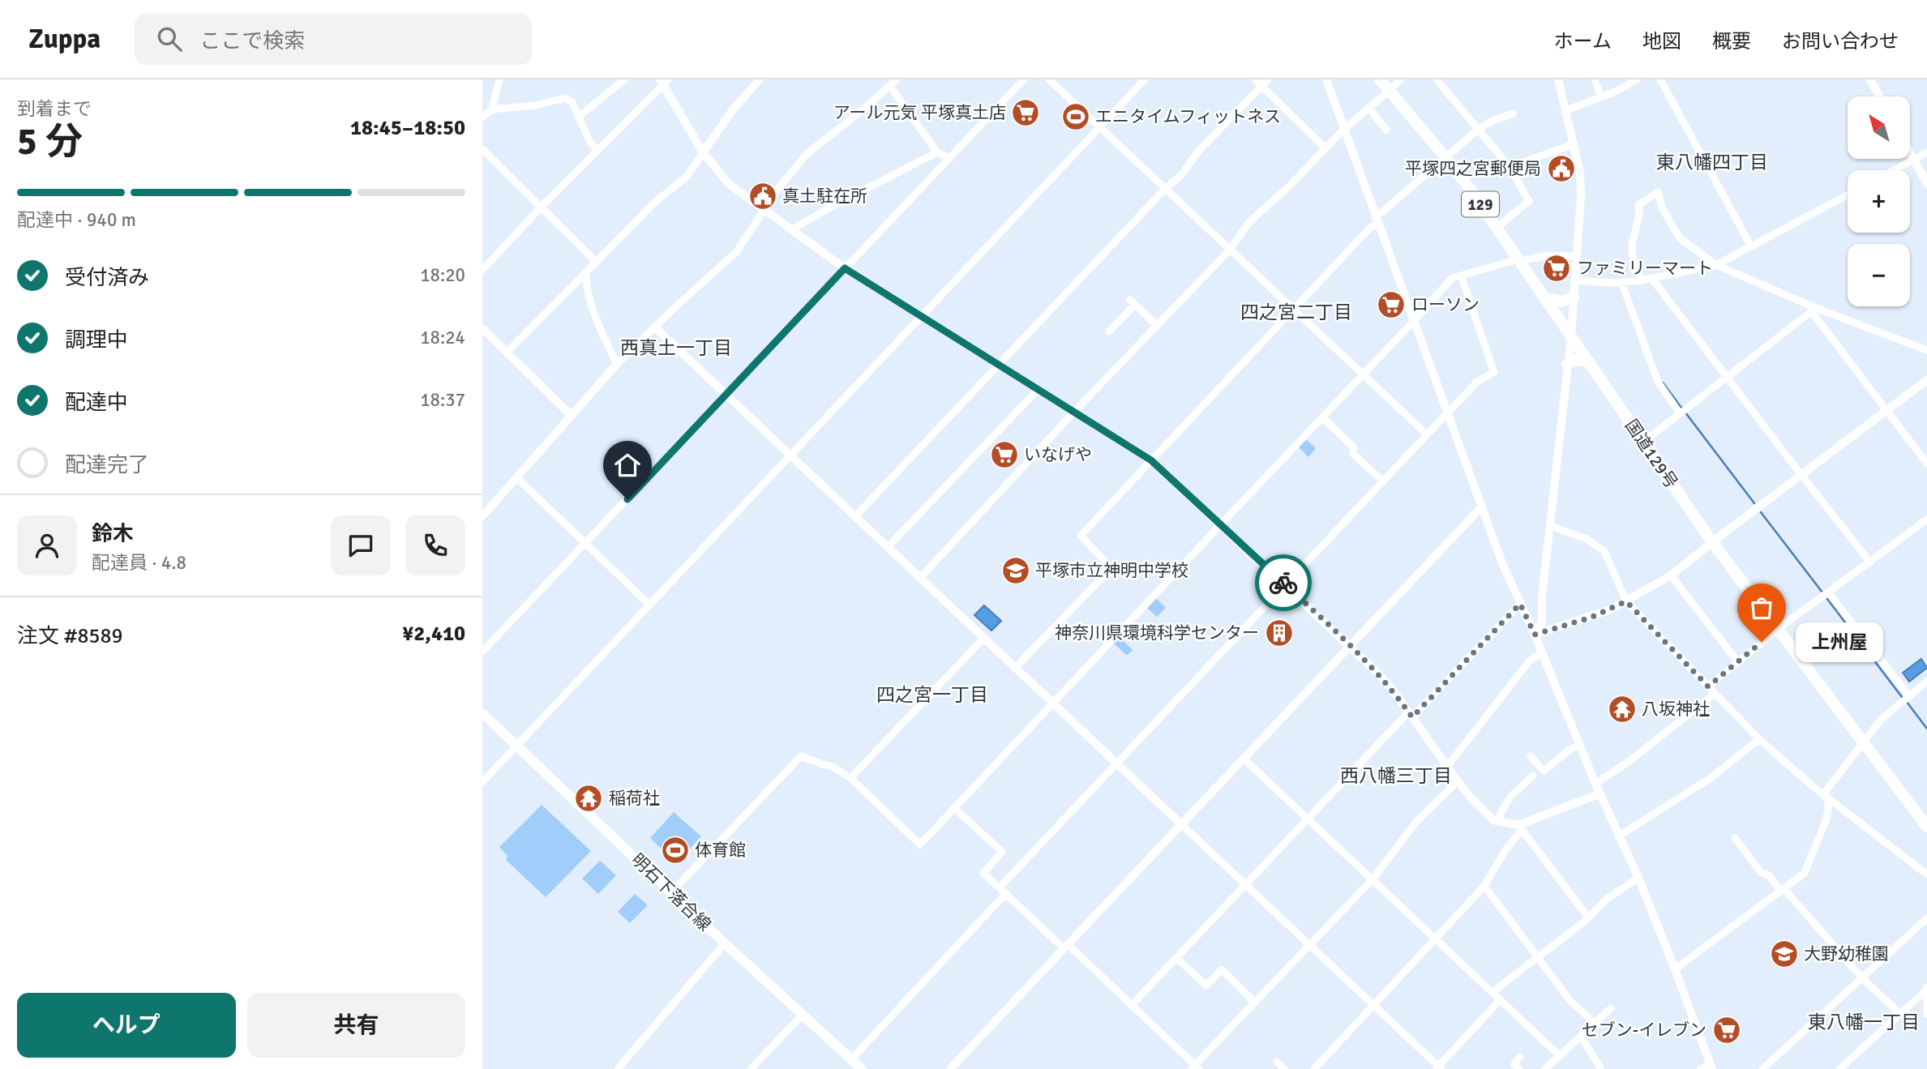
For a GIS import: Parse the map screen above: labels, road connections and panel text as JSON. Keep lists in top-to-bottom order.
{
  "streets": {
    "highway": ["129", "国道129号"],
    "main road": ["明石下落合線"]
  },
  "districts": [
    "東八幡四丁目",
    "四之宮二丁目",
    "西真土一丁目",
    "四之宮一丁目",
    "西八幡三丁目",
    "東八幡一丁目"
  ],
  "places": {
    "supermarket": [
      "アール元気 平塚真土店",
      "ファミリーマート",
      "ローソン",
      "いなげや",
      "セブン-イレブン"
    ],
    "sports": ["エニタイムフィットネス", "体育館"],
    "public building": ["平塚四之宮郵便局", "真土駐在所"],
    "school or university": ["平塚市立神明中学校", "大野幼稚園"],
    "building": ["神奈川県環境科学センター"],
    "other": ["上州屋"],
    "temple": ["八坂神社", "稲荷社"]
  },
  "north": "top left",
  "page": {
    "header": "Zuppa",
    "search": "ここで検索",
    "nav": [
      "ホーム",
      "地図",
      "概要",
      "お問い合わせ"
    ],
    "heading": ["5 分", "到着まで", "18:45–18:50"],
    "panel": [
      "鈴木",
      "配達員 · 4.8",
      "注文 #8589",
      "¥2,410"
    ],
    "map_buttons": ["+", "−"],
    "bar": "配達中 · 940 m",
    "list": [
      ["受付済み", "18:20"],
      ["調理中", "18:24"],
      ["配達中", "18:37"],
      "配達完了"
    ],
    "bubble": "上州屋",
    "buttons": ["ヘルプ", "共有"]
  }
}
